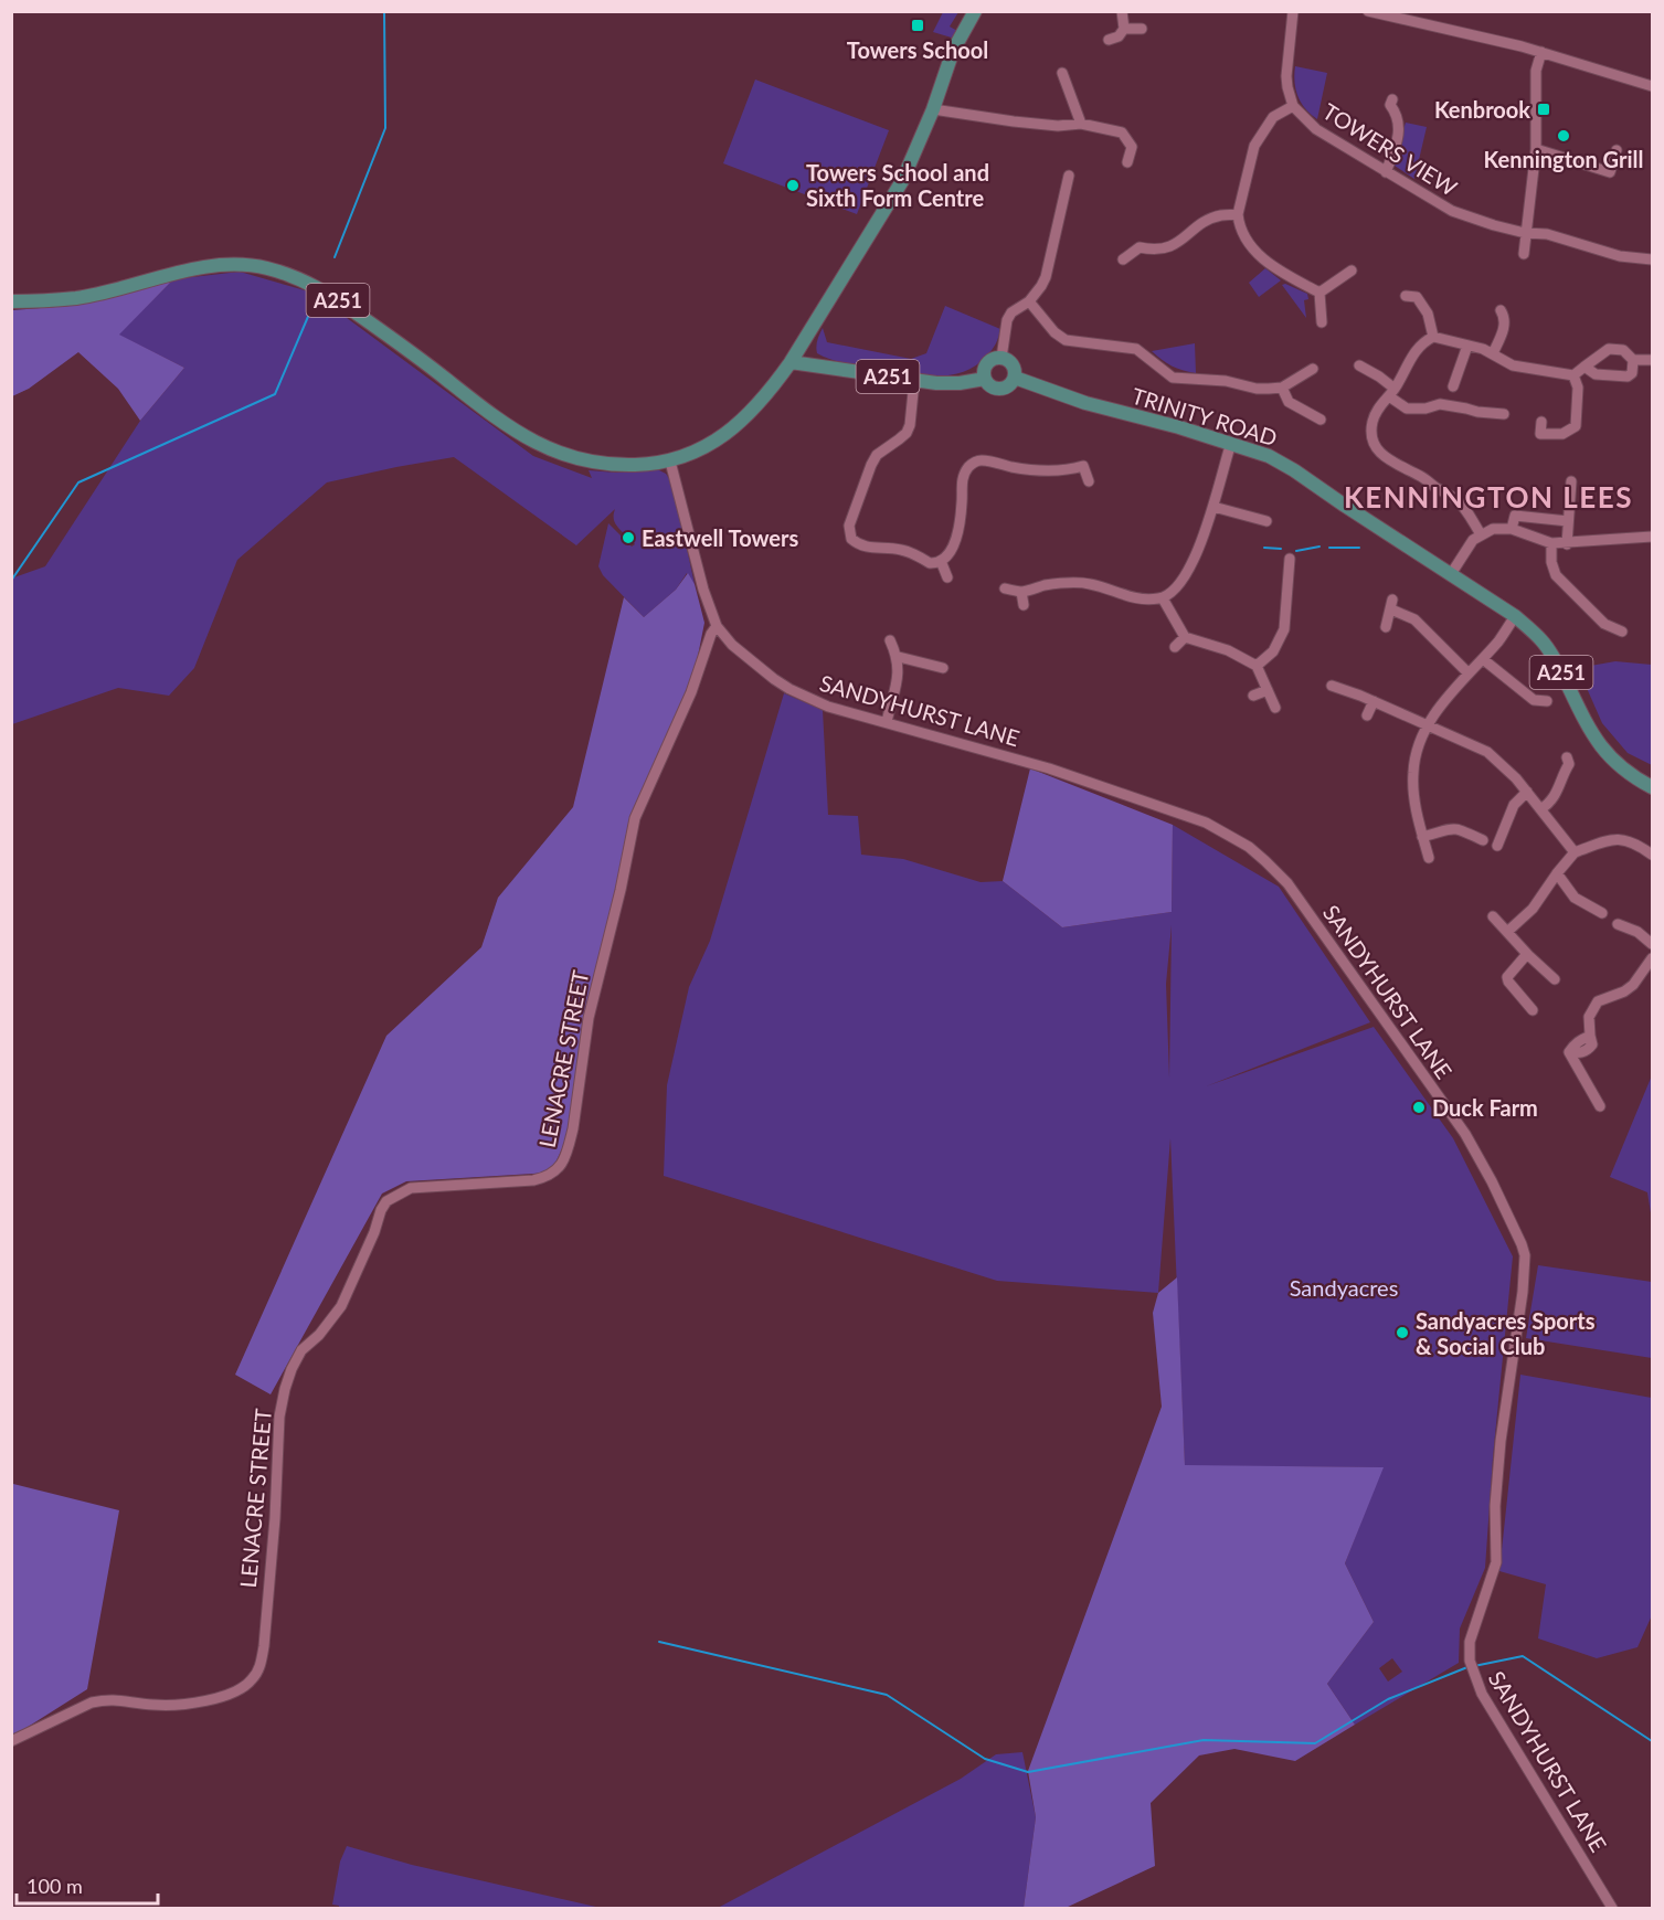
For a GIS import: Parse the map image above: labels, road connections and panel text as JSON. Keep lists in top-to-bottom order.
{
  "streets": {
    "main road": ["A251", "TRINITY ROAD"],
    "street": ["TOWERS VIEW", "SANDYHURST LANE", "LENACRE STREET"]
  },
  "crossings": [
    ["A251", "TRINITY ROAD"],
    ["A251", "SANDYHURST LANE"],
    ["SANDYHURST LANE", "LENACRE STREET"]
  ],
  "districts": ["KENNINGTON LEES"],
  "parks": ["Sandyacres"],
  "places": {
    "transit": ["Towers School", "Kenbrook"],
    "other": [
      "Kennington Grill",
      "Towers School and Sixth Form Centre",
      "Eastwell Towers",
      "Duck Farm",
      "Sandyacres Sports & Social Club"
    ]
  },
  "scale_bar": "100 m"
}
